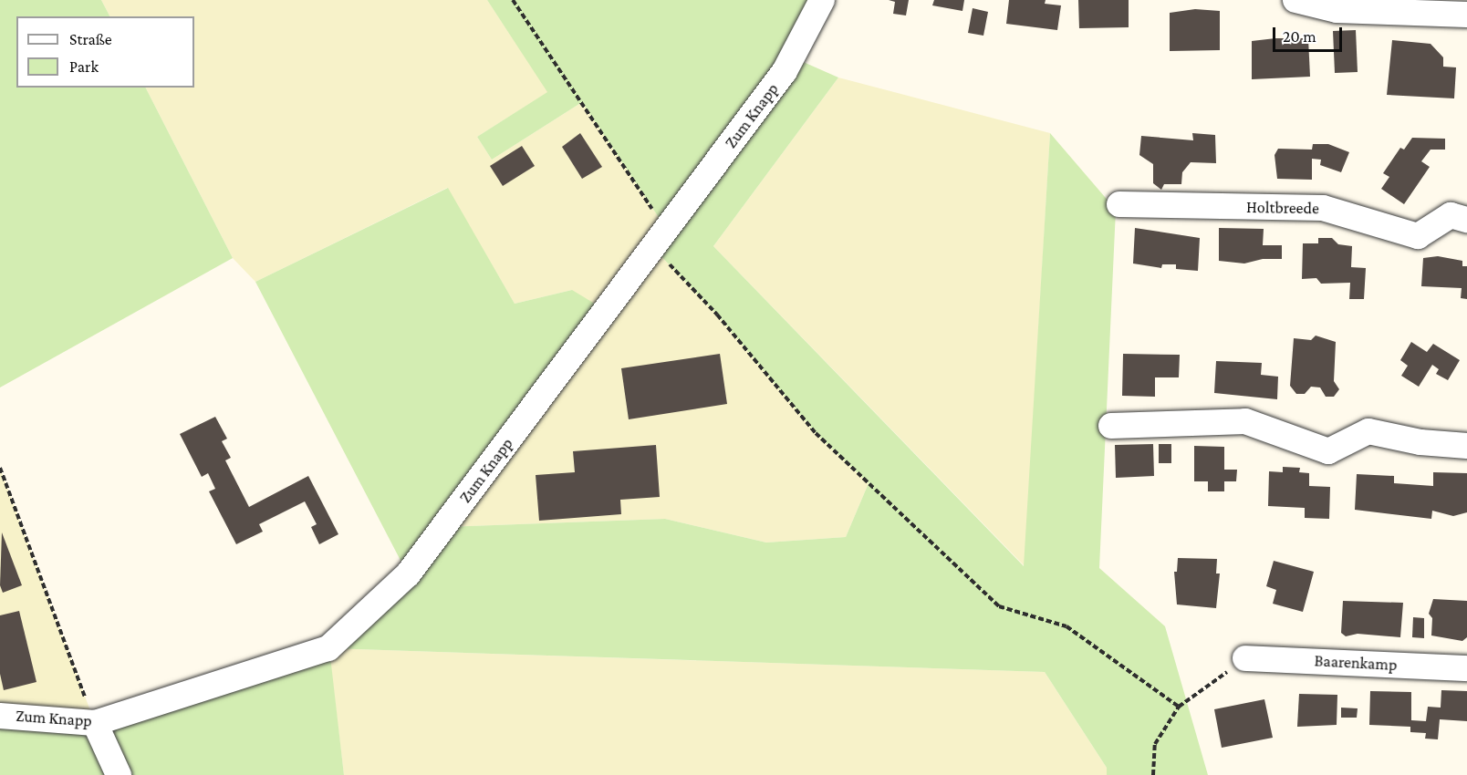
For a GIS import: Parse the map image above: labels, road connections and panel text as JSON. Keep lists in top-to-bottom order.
{
  "streets": {
    "street": ["Zum Knapp", "Holtbreede", "Baarenkamp"]
  },
  "legend": ["Straße", "Park"],
  "scale_bar": "20 m"
}
